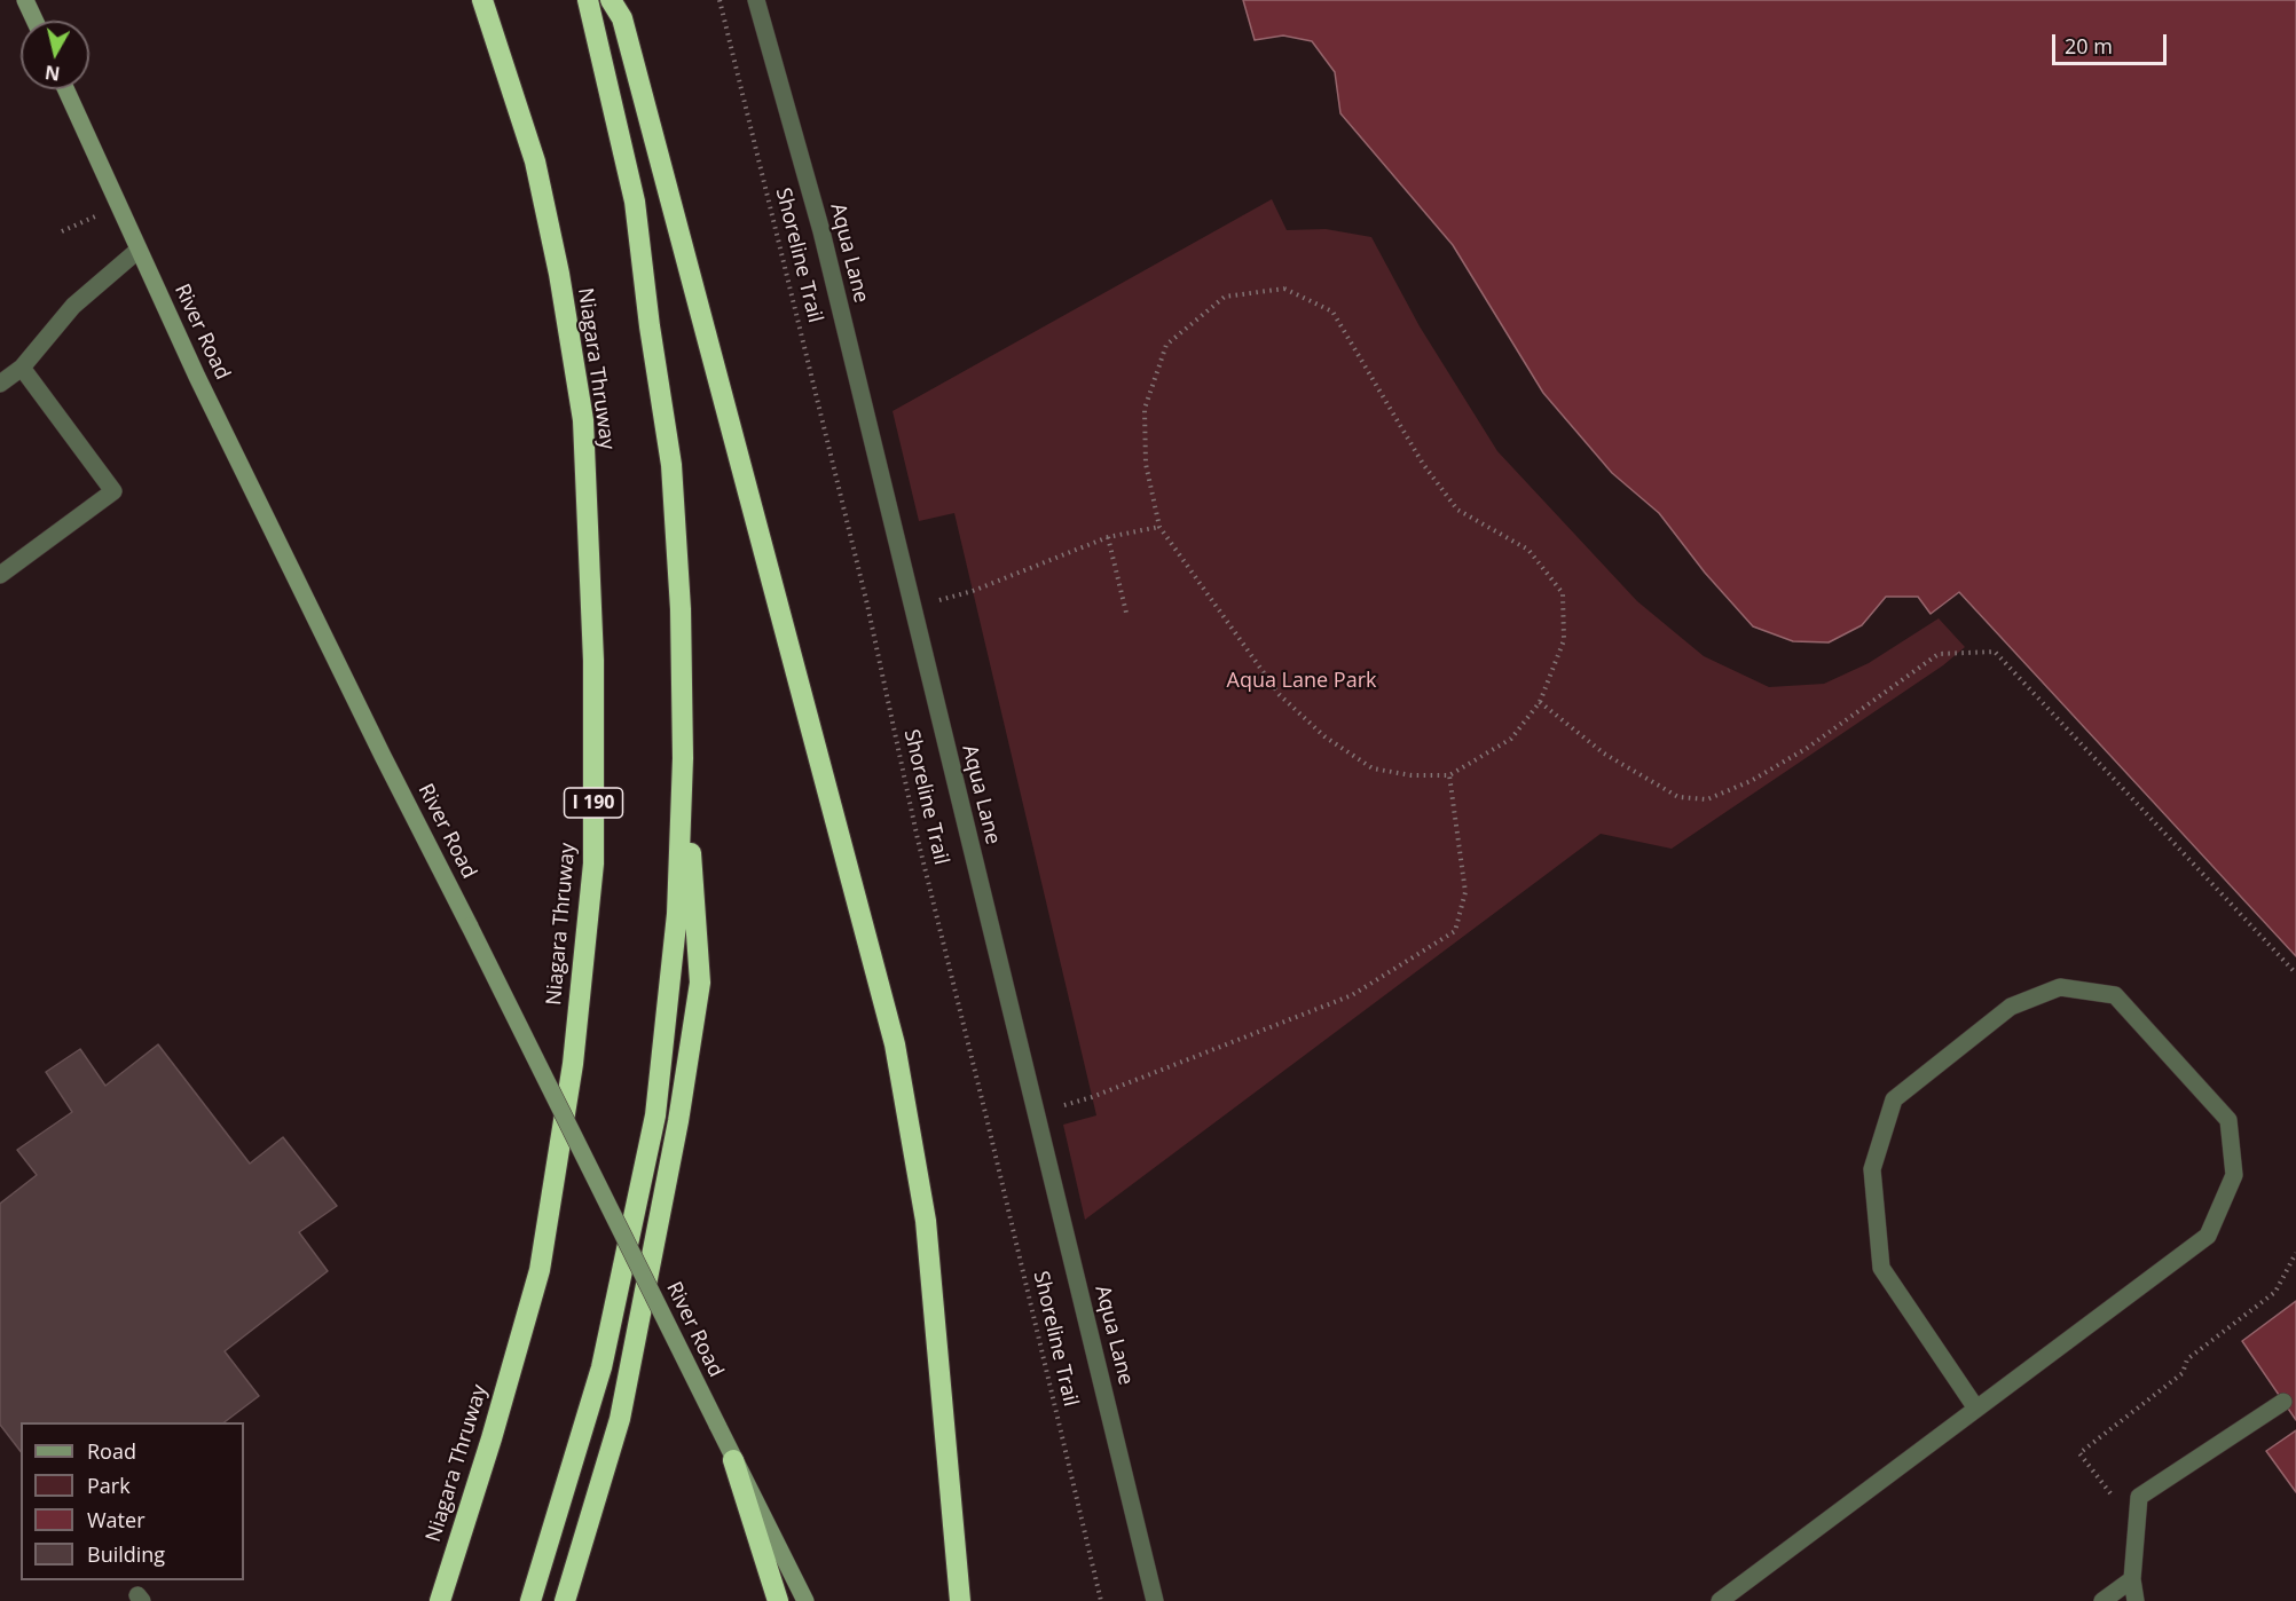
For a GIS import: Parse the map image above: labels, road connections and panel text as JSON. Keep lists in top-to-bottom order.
{
  "streets": {
    "highway": ["Niagara Thruway", "I 190"],
    "main road": ["River Road"],
    "street": ["Aqua Lane"],
    "path": ["Shoreline Trail"]
  },
  "parks": ["Aqua Lane Park"],
  "legend": [
    "Road",
    "Park",
    "Water",
    "Building"
  ],
  "scale_bar": "20 m",
  "north": "bottom"
}
